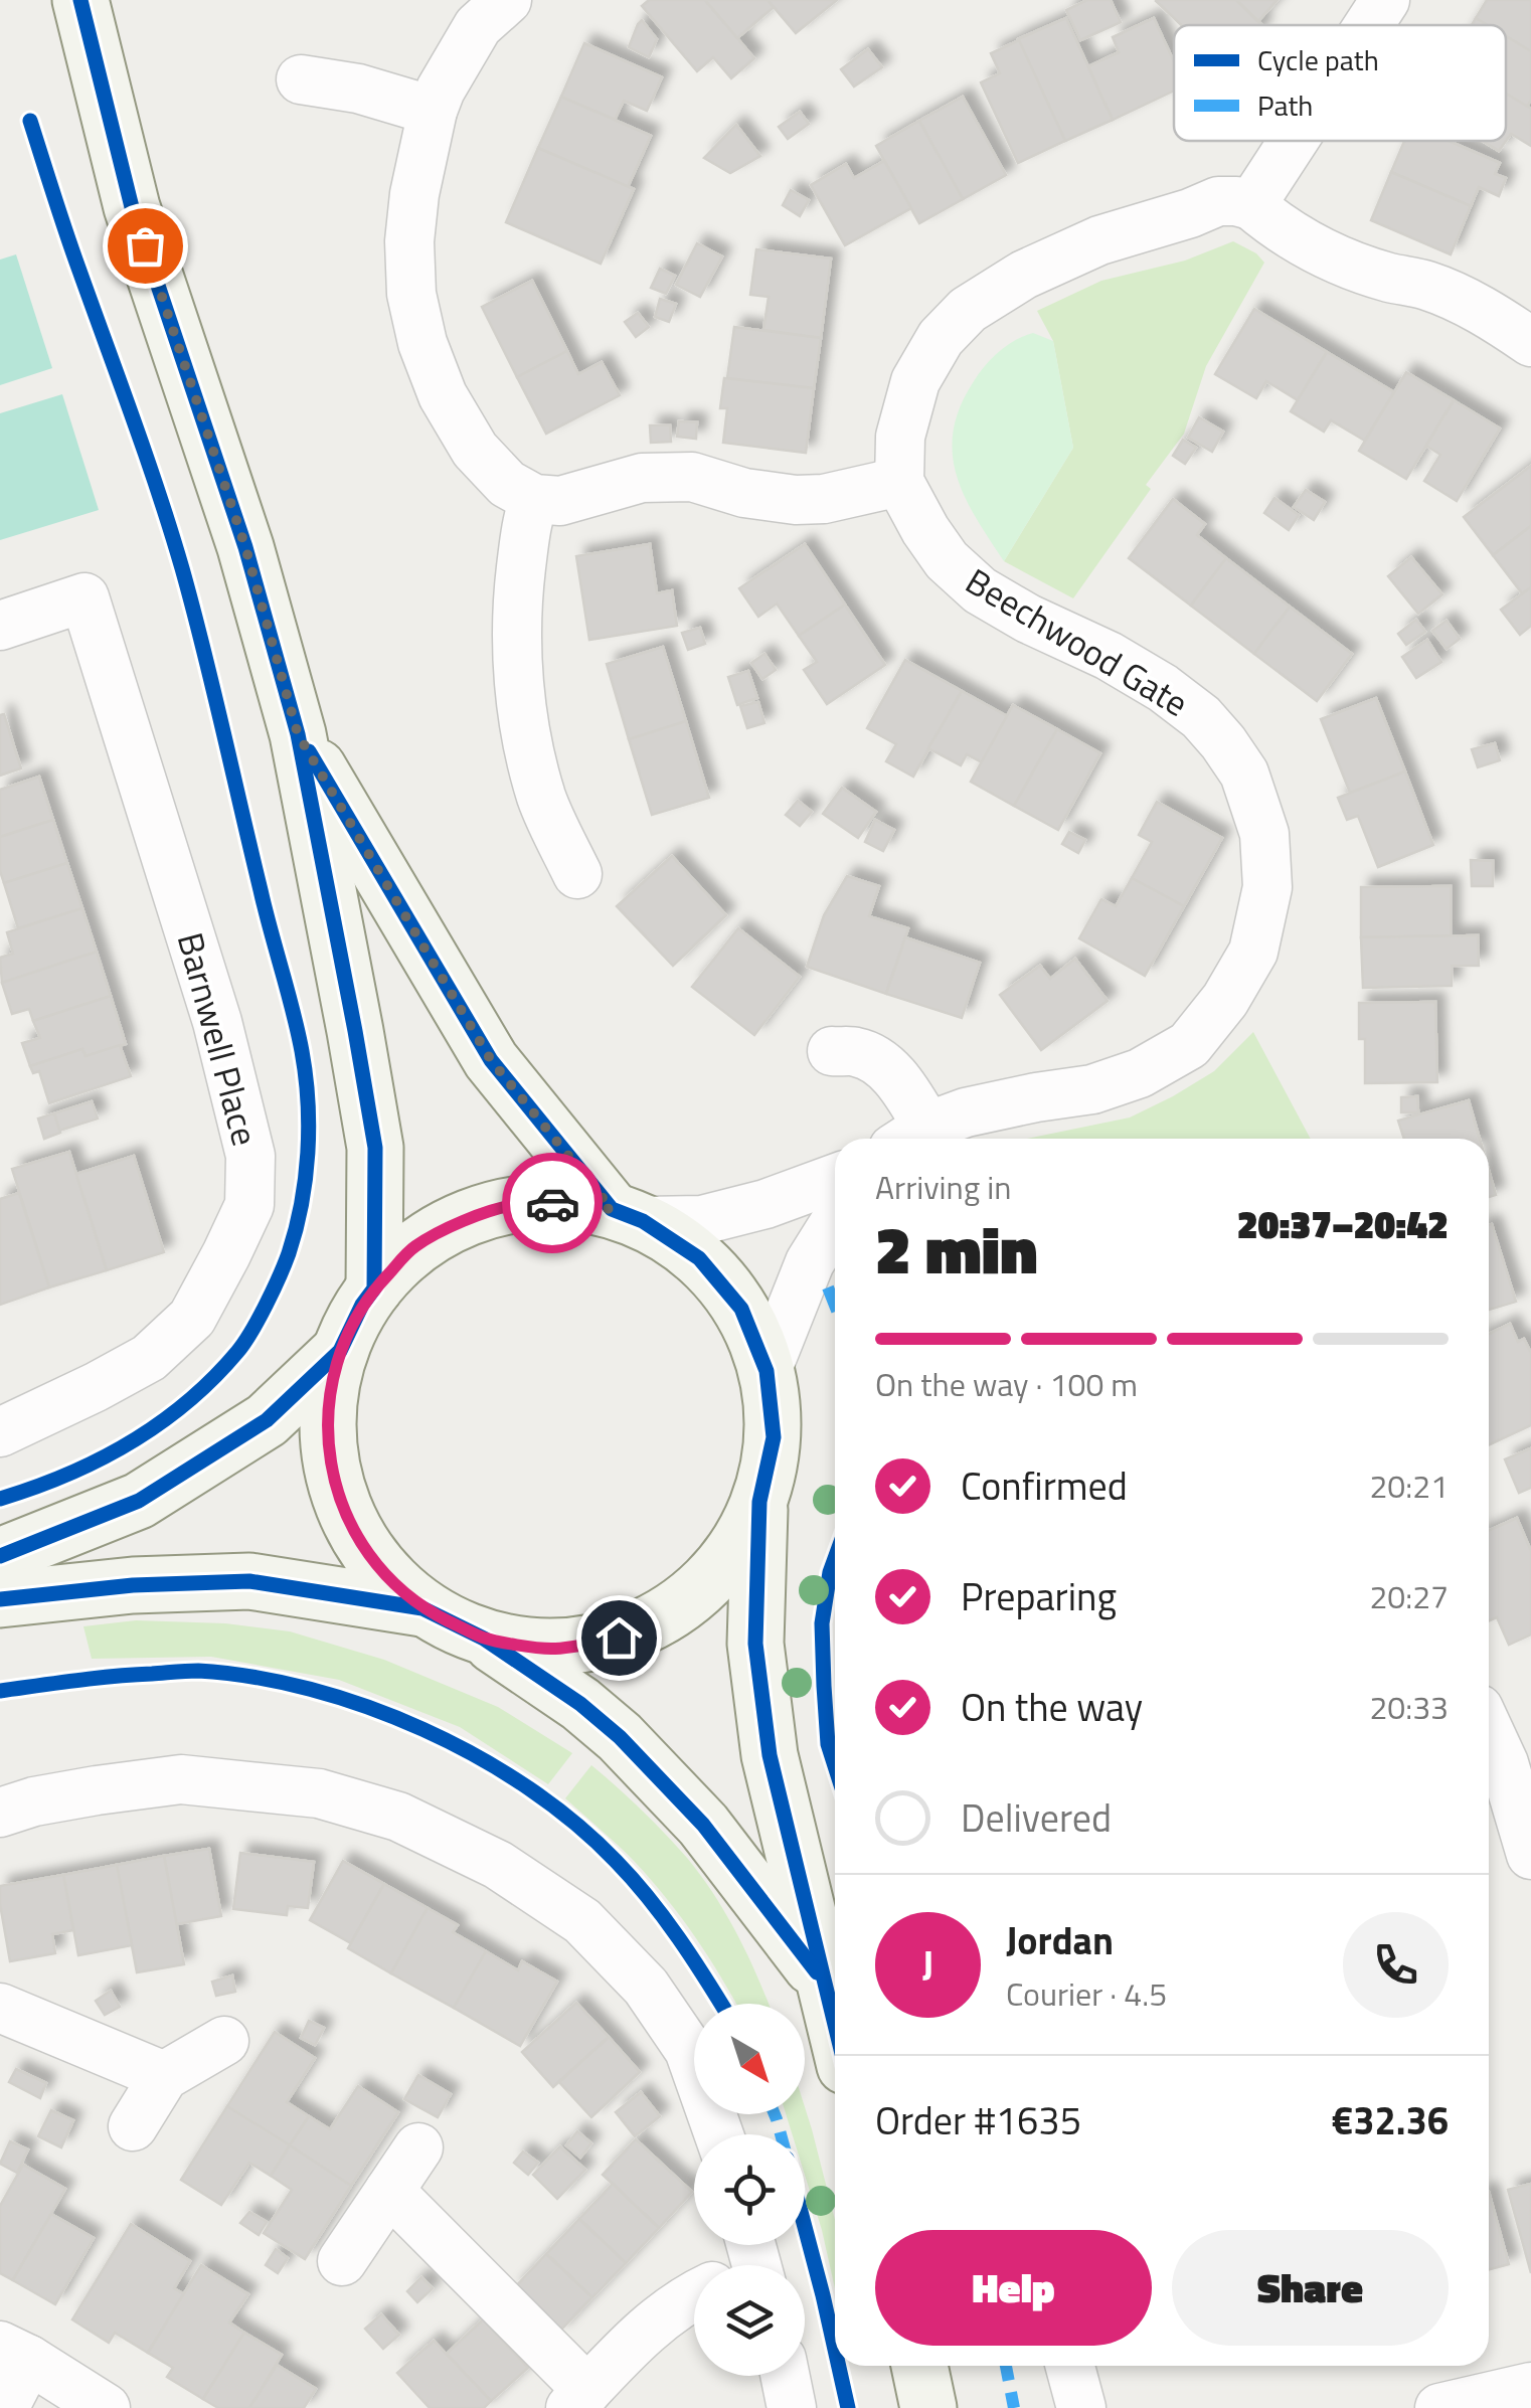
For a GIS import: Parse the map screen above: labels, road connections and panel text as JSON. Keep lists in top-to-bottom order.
{
  "streets": {
    "street": ["Beechwood Gate", "Barnwell Place"]
  },
  "legend": ["Cycle path", "Path"],
  "north": "bottom right",
  "page": {
    "heading": ["2 min", "Arriving in", "20:37–20:42"],
    "panel": [
      "Jordan",
      "Courier · 4.5",
      "Order #1635",
      "€32.36"
    ],
    "bar": "On the way · 100 m",
    "list": [
      ["Confirmed", "20:21"],
      ["Preparing", "20:27"],
      ["On the way", "20:33"],
      "Delivered"
    ],
    "round": "J",
    "buttons": ["Help", "Share"]
  }
}
